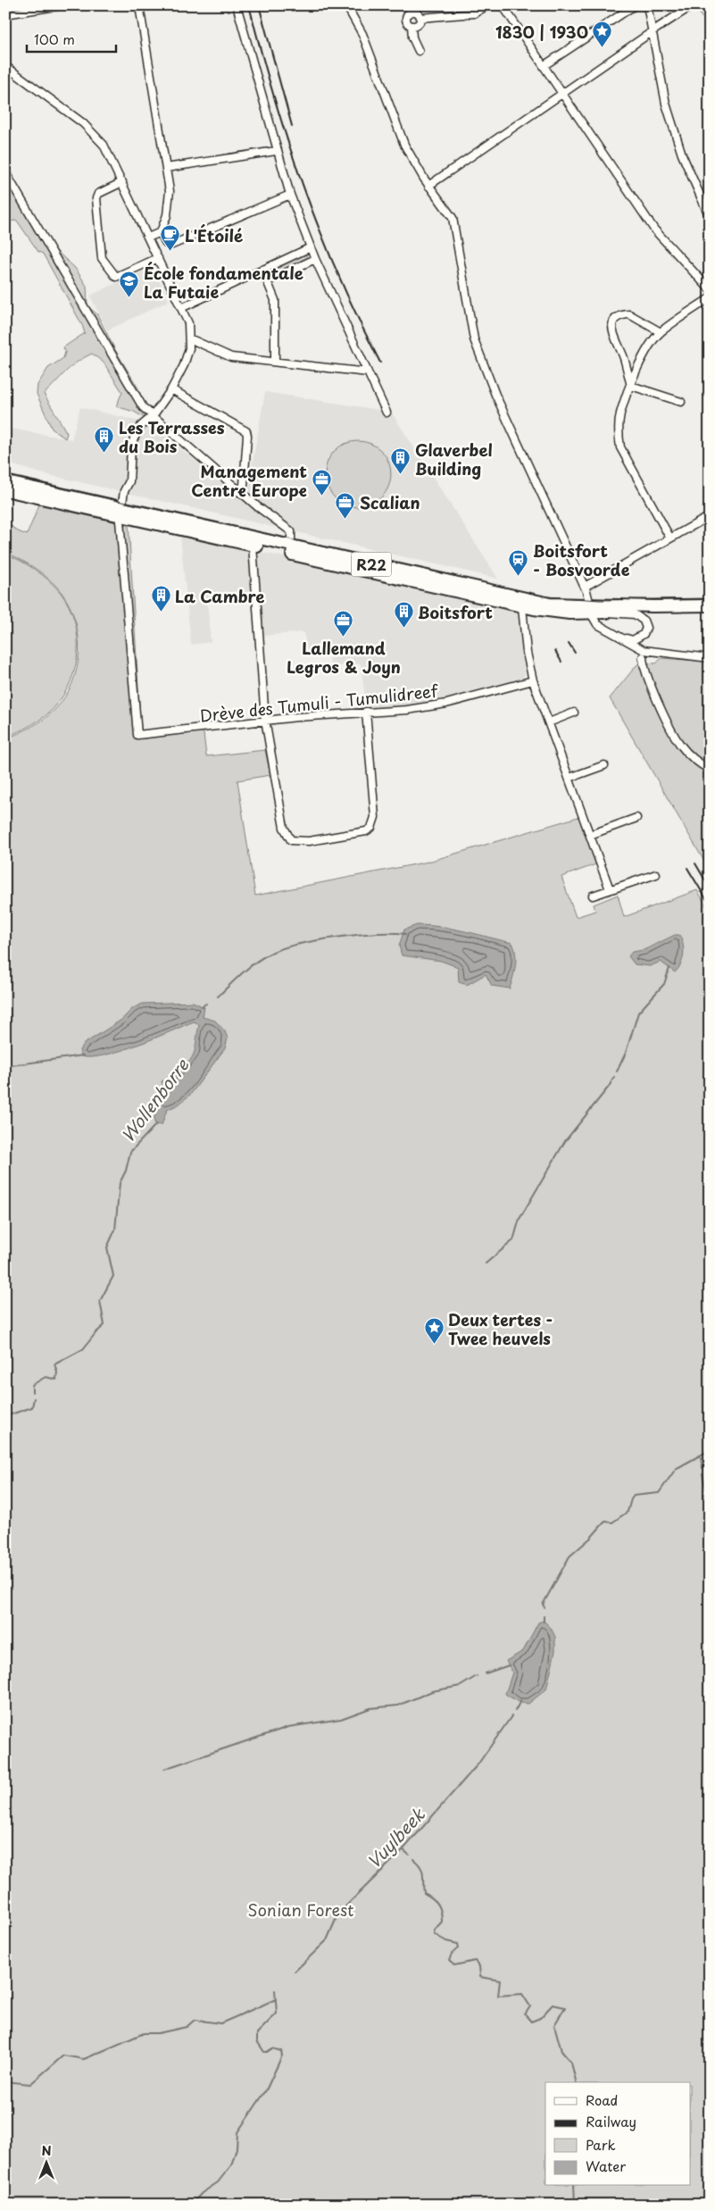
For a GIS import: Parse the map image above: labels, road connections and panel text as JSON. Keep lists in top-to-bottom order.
{
  "streets": {
    "main road": ["R22"],
    "street": ["Drève des Tumuli - Tumulidreef"]
  },
  "crossings": [
    ["R22", "Drève des Tumuli - Tumulidreef"]
  ],
  "water": ["Wollenborre", "Vuylbeek"],
  "parks": ["Sonian Forest"],
  "places": {
    "place": ["1830 | 1930", "Deux tertes - Twee heuvels"],
    "cafe": ["L'Étoilé"],
    "school or university": ["École fondamentale La Futaie"],
    "building": [
      "Les Terrasses du Bois",
      "Glaverbel Building",
      "La Cambre",
      "Boitsfort"
    ],
    "office": ["Management Centre Europe", "Scalian", "Lallemand Legros & Joyn"],
    "station": ["Boitsfort - Bosvoorde"]
  },
  "legend": [
    "Road",
    "Railway",
    "Park",
    "Water"
  ],
  "scale_bar": "100 m",
  "north": "top"
}
